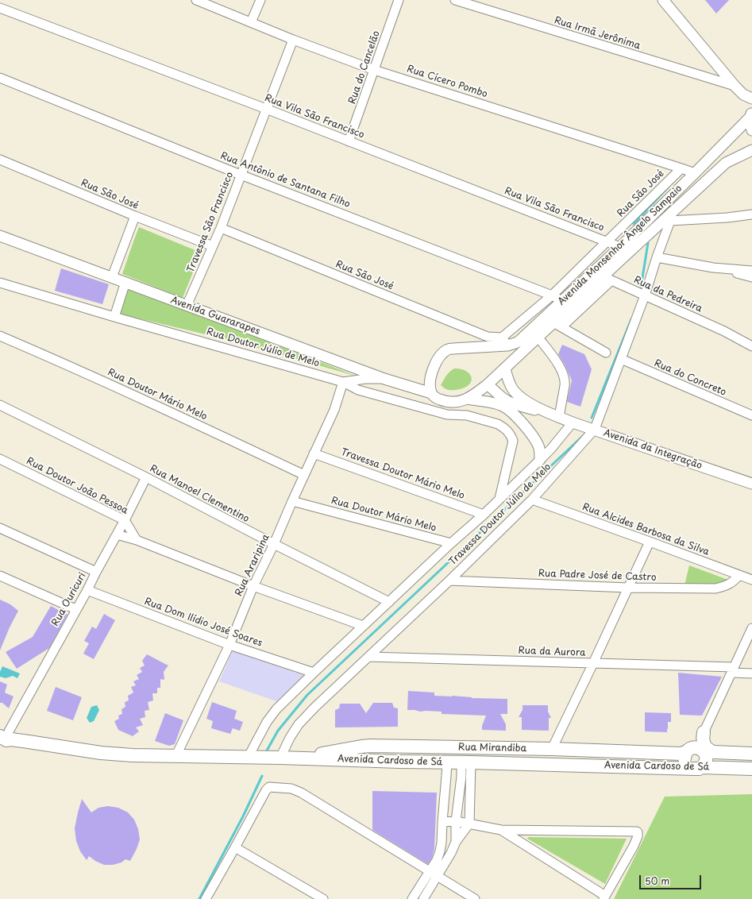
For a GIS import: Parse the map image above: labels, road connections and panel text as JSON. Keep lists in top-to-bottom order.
{
  "streets": {
    "highway": ["Rua Mirandiba", "Avenida Cardoso de Sá"],
    "main road": ["Avenida Monsenhor Ângelo Sampaio", "Avenida Guararapes", "Avenida da Integração"],
    "street": [
      "Rua Irmã Jerônima",
      "Rua do Cancelão",
      "Rua Cícero Pombo",
      "Rua Vila São Francisco",
      "Rua Antônio de Santana Filho",
      "Rua São José",
      "Travessa São Francisco",
      "Rua da Pedreira",
      "Rua Doutor Júlio de Melo",
      "Rua do Concreto",
      "Rua Doutor Mário Melo",
      "Travessa Doutor Mário Melo",
      "Rua Doutor João Pessoa",
      "Rua Manoel Clementino",
      "Travessa Doutor Júlio de Melo",
      "Rua Alcides Barbosa da Silva",
      "Rua Araripina",
      "Rua Padre José de Castro",
      "Rua Ouricuri",
      "Rua Dom Ilídio José Soares",
      "Rua da Aurora"
    ]
  },
  "crossings": [
    ["Rua do Cancelão", "Rua Cícero Pombo"],
    ["Rua do Cancelão", "Rua Vila São Francisco"],
    ["Rua Cícero Pombo", "Rua São José"],
    ["Rua Cícero Pombo", "Travessa São Francisco"],
    ["Rua Cícero Pombo", "Avenida Monsenhor Ângelo Sampaio"],
    ["Rua Vila São Francisco", "Rua São José"],
    ["Rua Vila São Francisco", "Travessa São Francisco"],
    ["Rua Vila São Francisco", "Avenida Monsenhor Ângelo Sampaio"],
    ["Rua Antônio de Santana Filho", "Rua São José"],
    ["Rua Antônio de Santana Filho", "Travessa São Francisco"],
    ["Rua Antônio de Santana Filho", "Avenida Monsenhor Ângelo Sampaio"],
    ["Rua São José", "Travessa São Francisco"],
    ["Rua São José", "Avenida Monsenhor Ângelo Sampaio"],
    ["Travessa São Francisco", "Avenida Guararapes"],
    ["Avenida Monsenhor Ângelo Sampaio", "Rua da Pedreira"],
    ["Avenida Monsenhor Ângelo Sampaio", "Avenida Guararapes"],
    ["Avenida Monsenhor Ângelo Sampaio", "Avenida da Integração"],
    ["Avenida Monsenhor Ângelo Sampaio", "Travessa Doutor Júlio de Melo"],
    ["Rua da Pedreira", "Travessa Doutor Júlio de Melo"],
    ["Rua Doutor Júlio de Melo", "Travessa Doutor Júlio de Melo"],
    ["Rua Doutor Júlio de Melo", "Rua Araripina"],
    ["Rua do Concreto", "Travessa Doutor Júlio de Melo"],
    ["Rua Doutor Mário Melo", "Travessa Doutor Júlio de Melo"],
    ["Rua Doutor Mário Melo", "Rua Araripina"],
    ["Avenida da Integração", "Travessa Doutor Júlio de Melo"],
    ["Travessa Doutor Mário Melo", "Travessa Doutor Júlio de Melo"],
    ["Travessa Doutor Mário Melo", "Rua Araripina"],
    ["Rua Doutor João Pessoa", "Rua Ouricuri"],
    ["Rua Manoel Clementino", "Travessa Doutor Júlio de Melo"],
    ["Rua Manoel Clementino", "Rua Araripina"],
    ["Rua Manoel Clementino", "Rua Ouricuri"],
    ["Travessa Doutor Júlio de Melo", "Rua Alcides Barbosa da Silva"],
    ["Travessa Doutor Júlio de Melo", "Rua Padre José de Castro"],
    ["Travessa Doutor Júlio de Melo", "Rua Dom Ilídio José Soares"],
    ["Travessa Doutor Júlio de Melo", "Rua da Aurora"],
    ["Travessa Doutor Júlio de Melo", "Avenida Cardoso de Sá"],
    ["Rua Alcides Barbosa da Silva", "Rua Padre José de Castro"],
    ["Rua Araripina", "Rua Dom Ilídio José Soares"],
    ["Rua Araripina", "Avenida Cardoso de Sá"],
    ["Rua Ouricuri", "Rua Dom Ilídio José Soares"],
    ["Rua Ouricuri", "Avenida Cardoso de Sá"],
    ["Rua Mirandiba", "Avenida Cardoso de Sá"]
  ],
  "scale_bar": "50 m"
}
